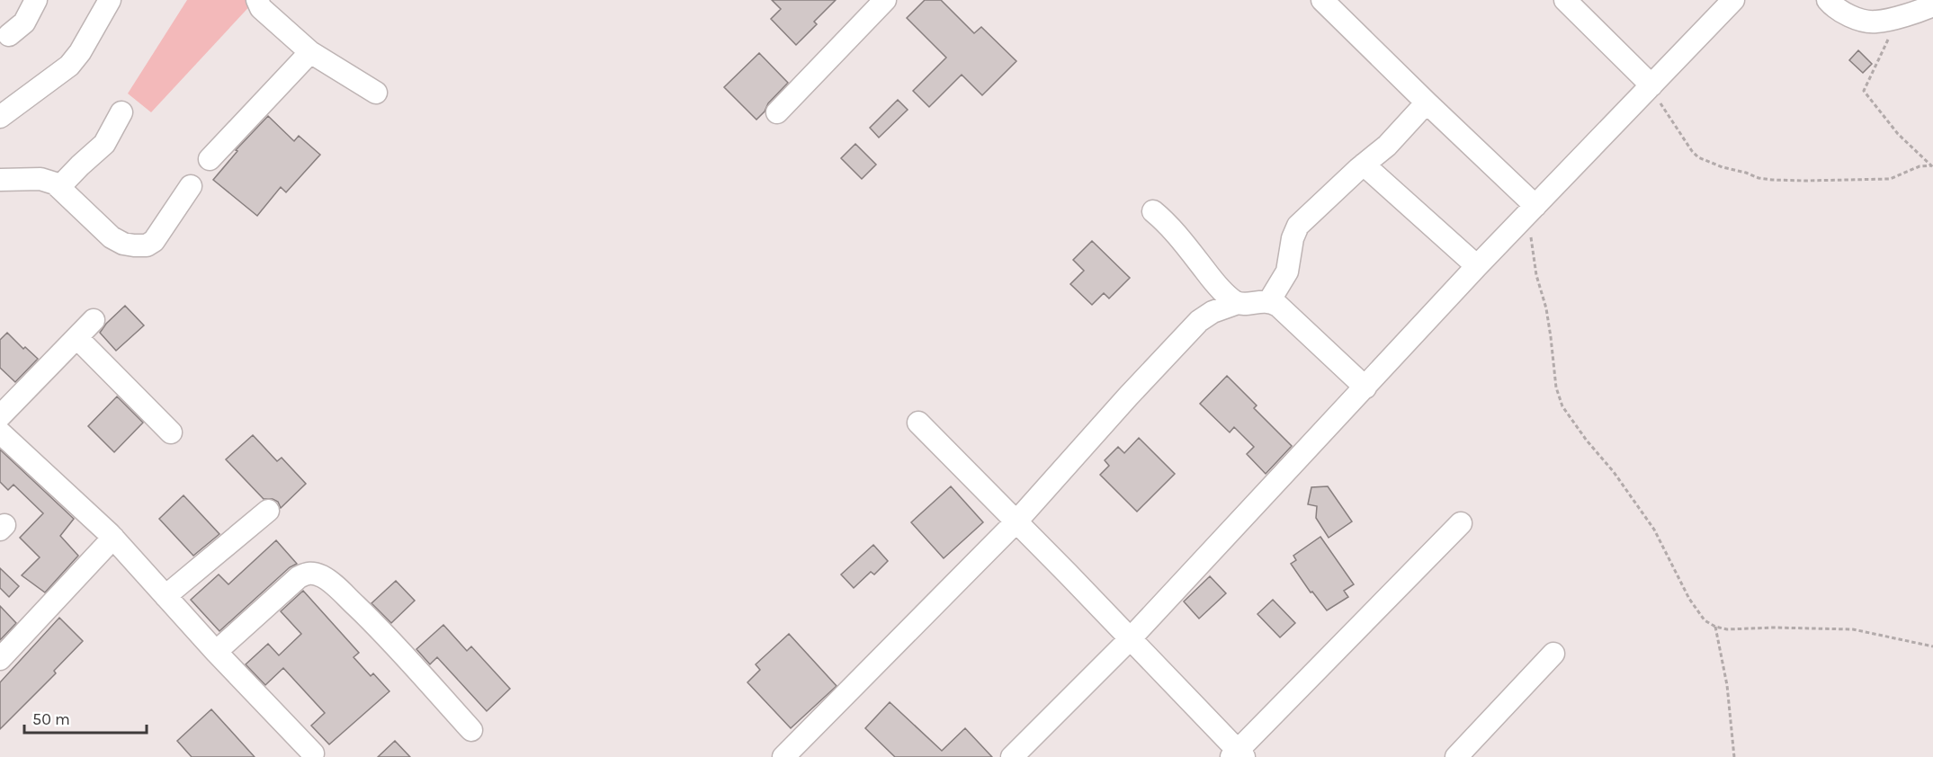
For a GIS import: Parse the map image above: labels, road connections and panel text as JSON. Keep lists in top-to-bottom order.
{
  "scale_bar": "50 m"
}
